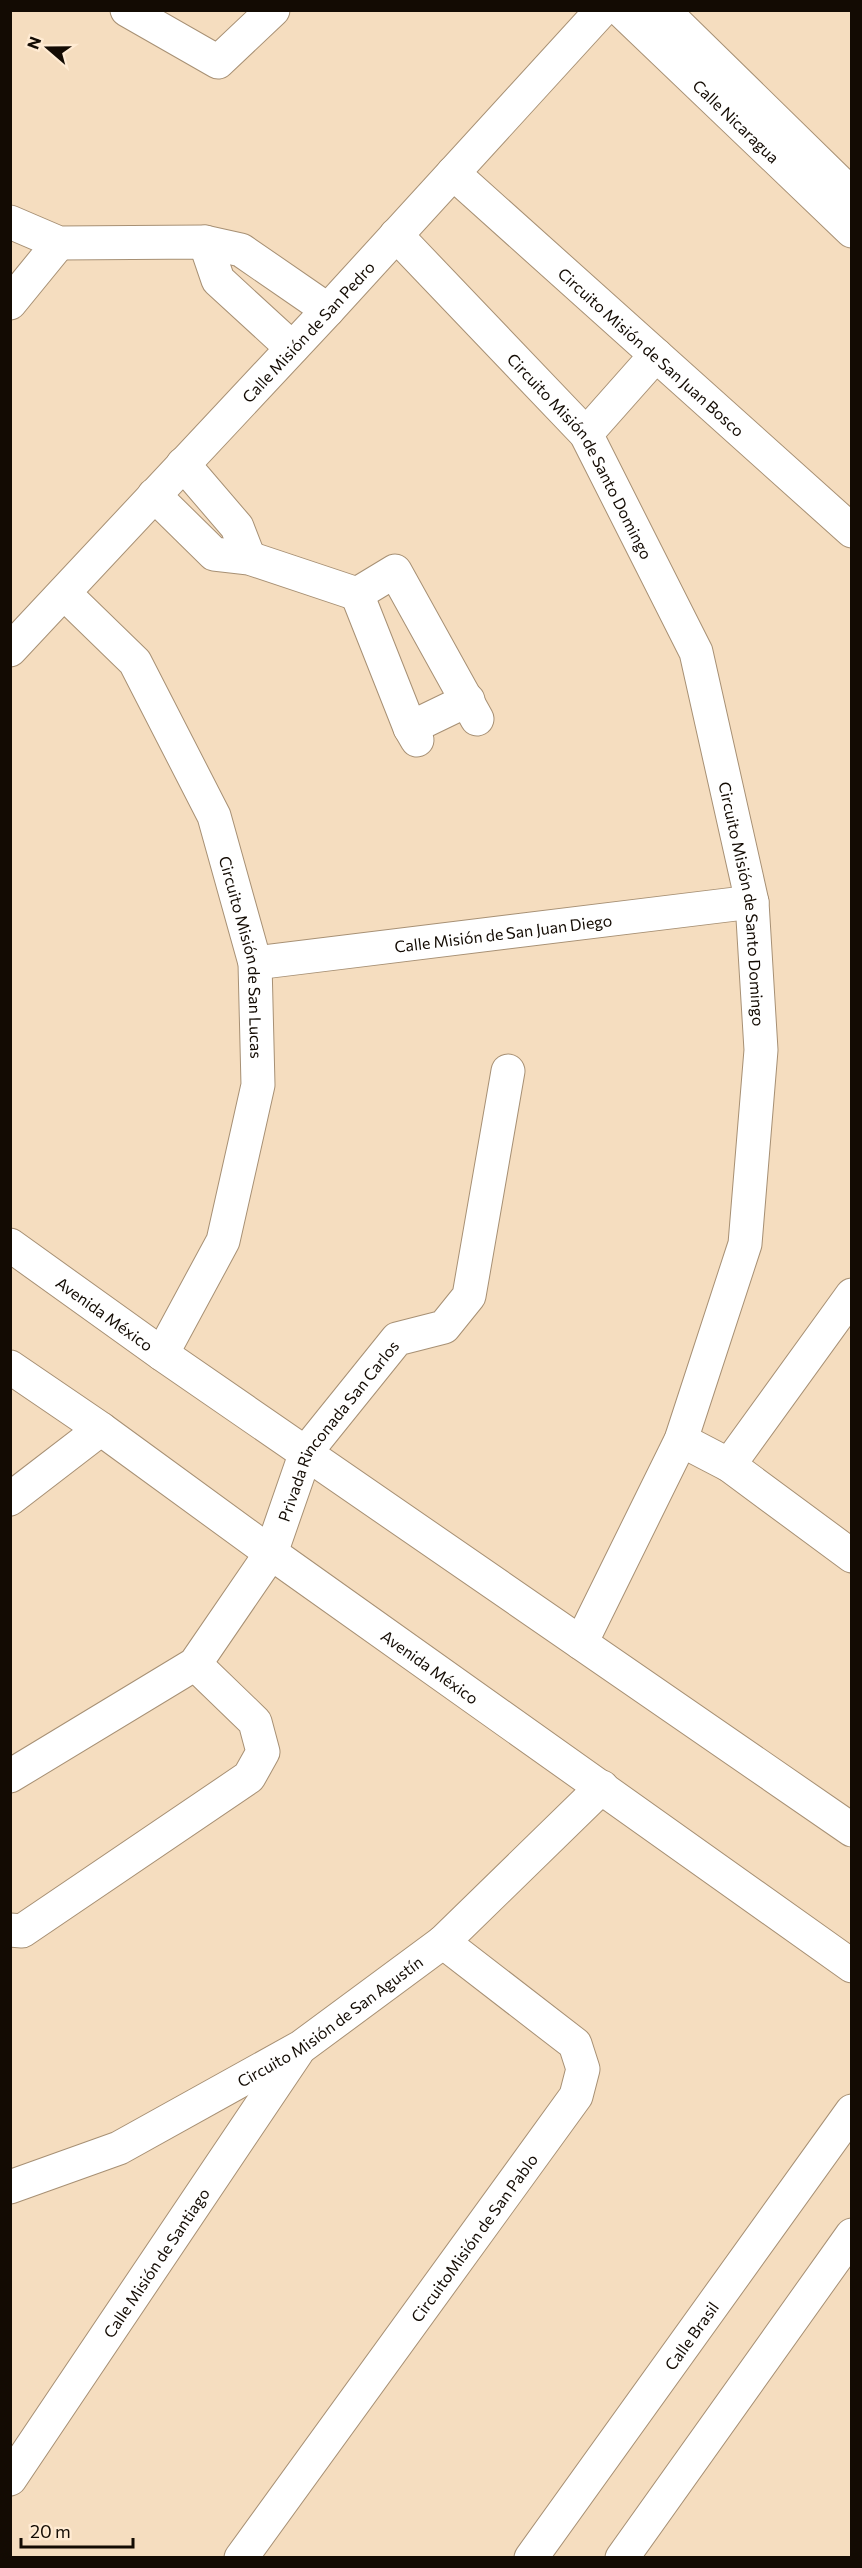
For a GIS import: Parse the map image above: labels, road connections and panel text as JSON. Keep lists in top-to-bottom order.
{
  "streets": {
    "street": [
      "Calle Nicaragua",
      "Calle Misión de San Pedro",
      "Circuito Misión de San Juan Bosco",
      "Circuito Misión de Santo Domingo",
      "Calle Misión de San Juan Diego",
      "Circuito Misión de San Lucas",
      "Avenida México",
      "Privada Rinconada San Carlos",
      "Circuito Misión de San Agustín",
      "CircuitoMisión de San Pablo",
      "Calle Misión de Santiago",
      "Calle Brasil"
    ]
  },
  "crossings": [
    ["Calle Misión de San Pedro", "Circuito Misión de San Juan Bosco"],
    ["Calle Misión de San Pedro", "Circuito Misión de Santo Domingo"],
    ["Calle Misión de San Pedro", "Circuito Misión de San Lucas"],
    ["Circuito Misión de Santo Domingo", "Calle Misión de San Juan Diego"],
    ["Circuito Misión de Santo Domingo", "Avenida México"],
    ["Calle Misión de San Juan Diego", "Circuito Misión de San Lucas"],
    ["Circuito Misión de San Lucas", "Avenida México"],
    ["Avenida México", "Privada Rinconada San Carlos"],
    ["Avenida México", "Circuito Misión de San Agustín"],
    ["Circuito Misión de San Agustín", "CircuitoMisión de San Pablo"],
    ["Circuito Misión de San Agustín", "Calle Misión de Santiago"]
  ],
  "scale_bar": "20 m",
  "north": "left"
}
